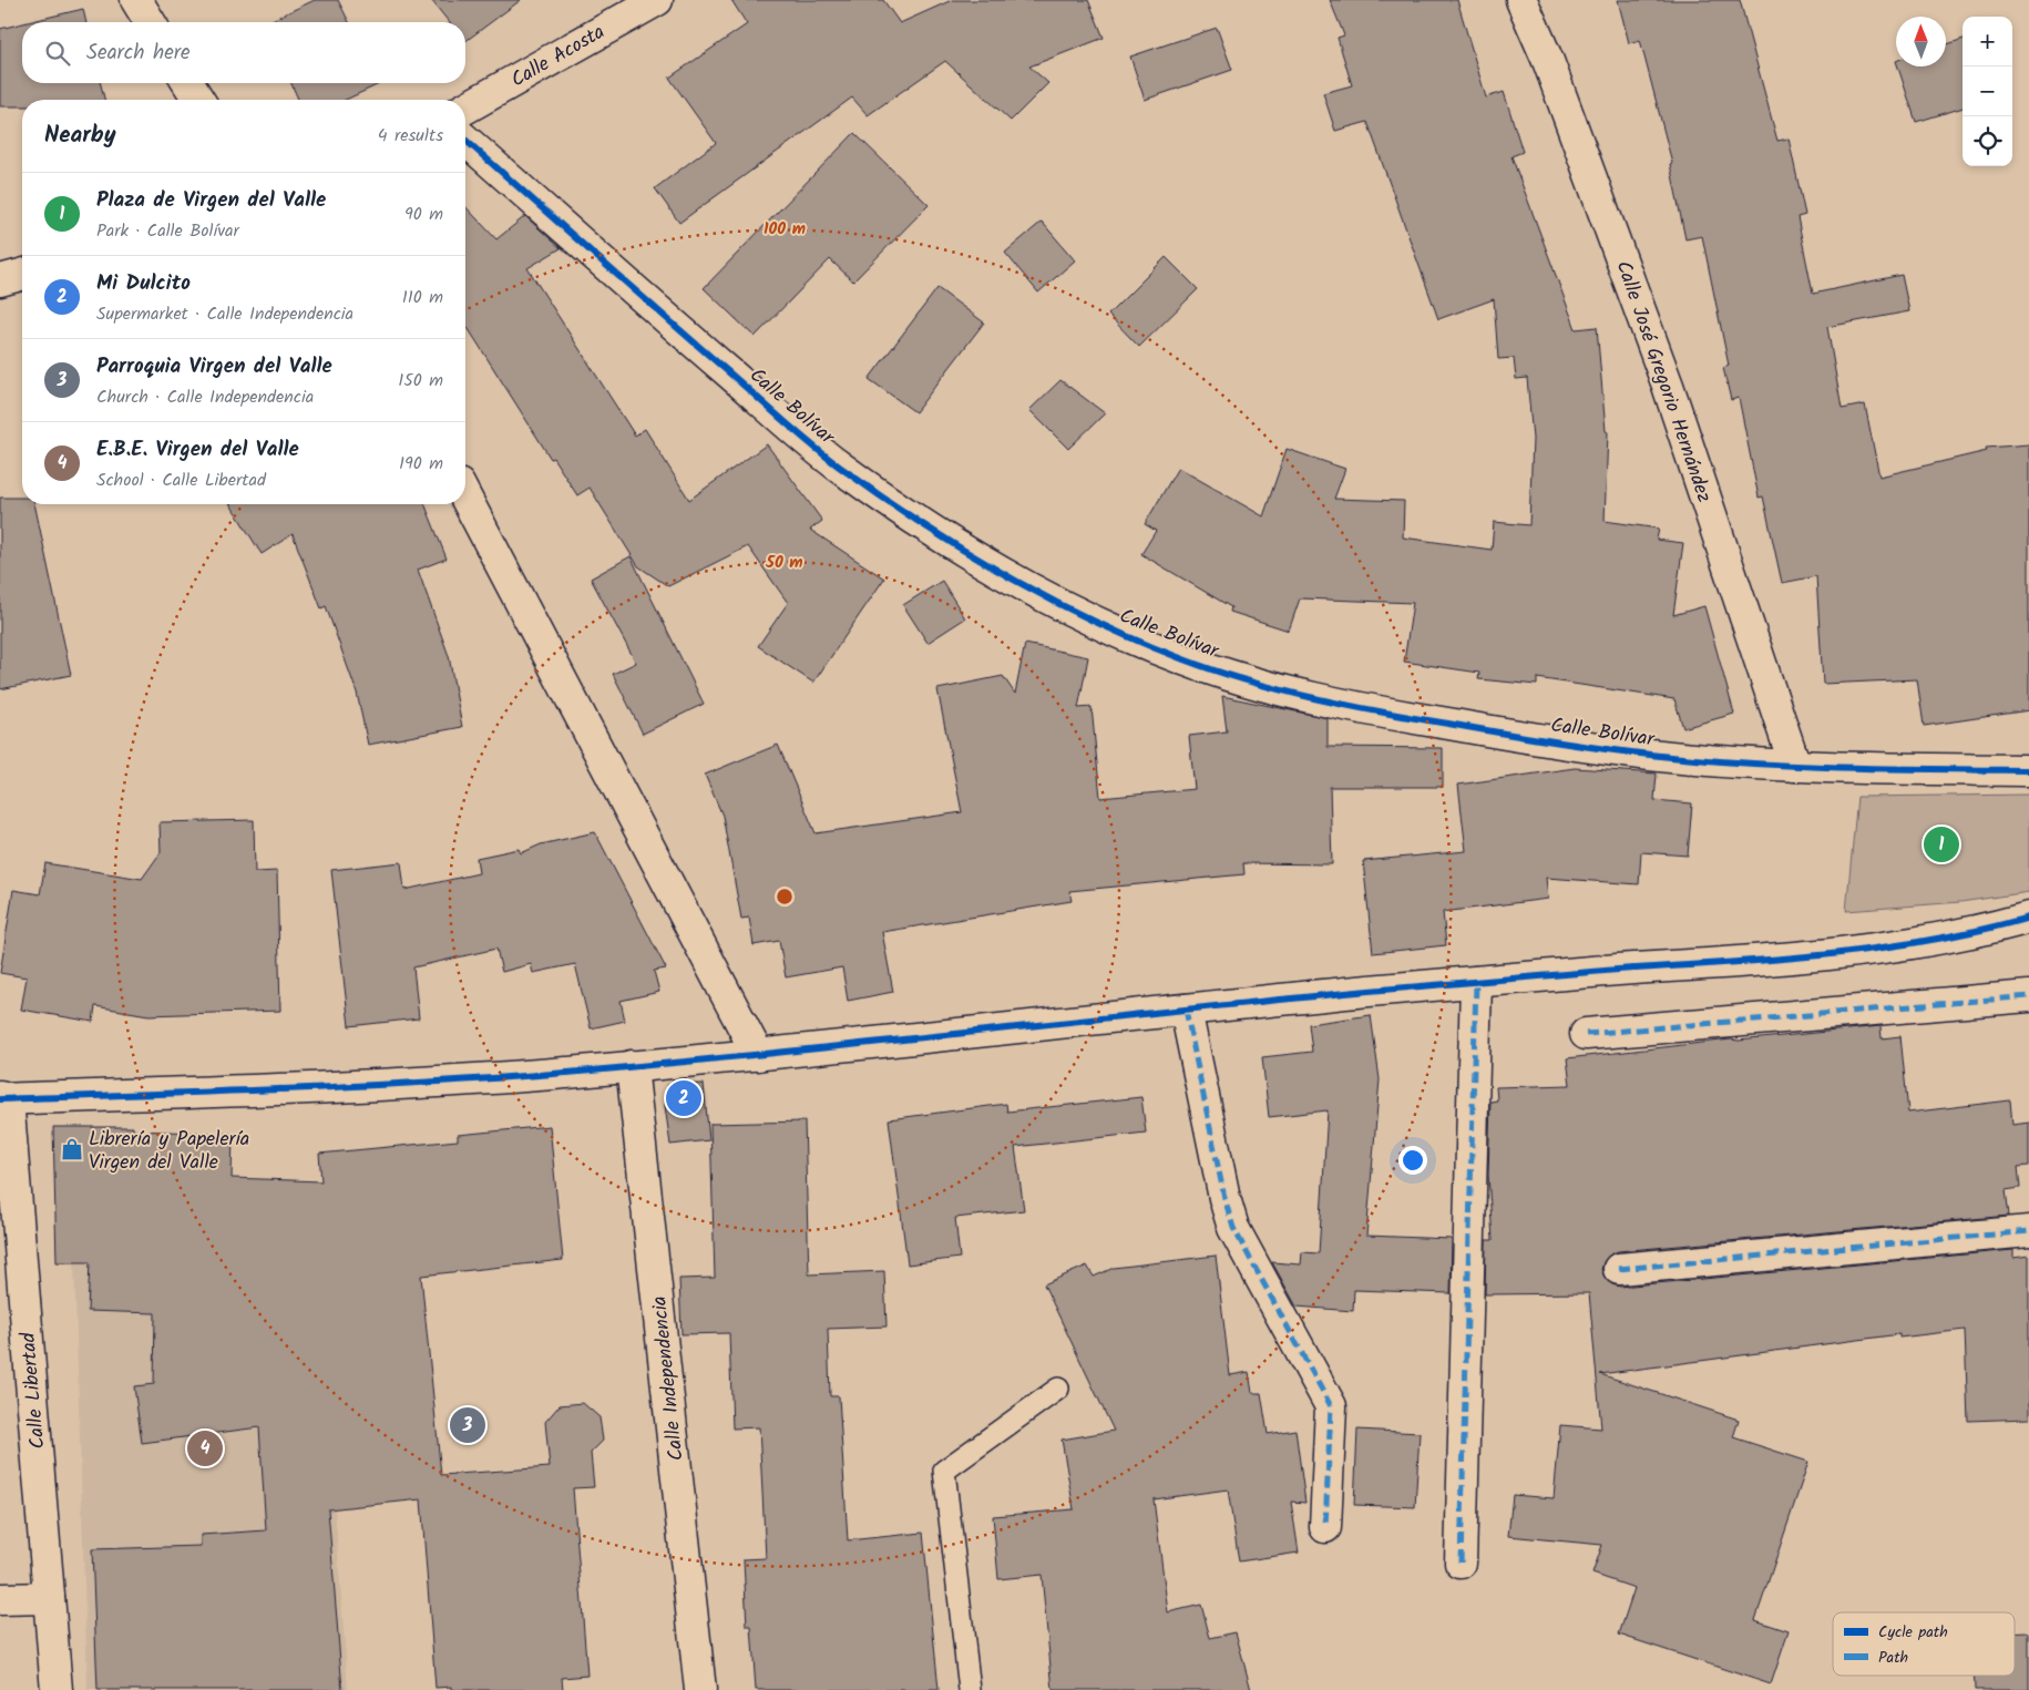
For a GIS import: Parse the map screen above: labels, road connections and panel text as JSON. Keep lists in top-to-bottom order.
{
  "streets": {
    "street": [
      "Calle Acosta",
      "Calle José Gregorio Hernández",
      "Calle Bolívar",
      "Calle Independencia",
      "Calle Libertad"
    ]
  },
  "crossings": [
    ["Calle José Gregorio Hernández", "Calle Bolívar"]
  ],
  "places": {
    "shop": ["Librería y Papelería Virgen del Valle"]
  },
  "legend": ["Cycle path", "Path"],
  "north": "top",
  "page": {
    "map_buttons": ["+", "−"],
    "search": "Search here",
    "heading": ["Nearby", "4 results"],
    "list": [
      {
        "mark": "1",
        "name": "Plaza de Virgen del Valle",
        "note": "Park · Calle Bolívar",
        "value": "90 m"
      },
      {
        "mark": "2",
        "name": "Mi Dulcito",
        "note": "Supermarket · Calle Independencia",
        "value": "110 m"
      },
      {
        "mark": "3",
        "name": "Parroquia Virgen del Valle",
        "note": "Church · Calle Independencia",
        "value": "150 m"
      },
      {
        "mark": "4",
        "name": "E.B.E. Virgen del Valle",
        "note": "School · Calle Libertad",
        "value": "190 m"
      }
    ],
    "pins": [
      "1",
      "2",
      "3",
      "4"
    ]
  },
  "rings": ["100 m", "50 m"]
}
